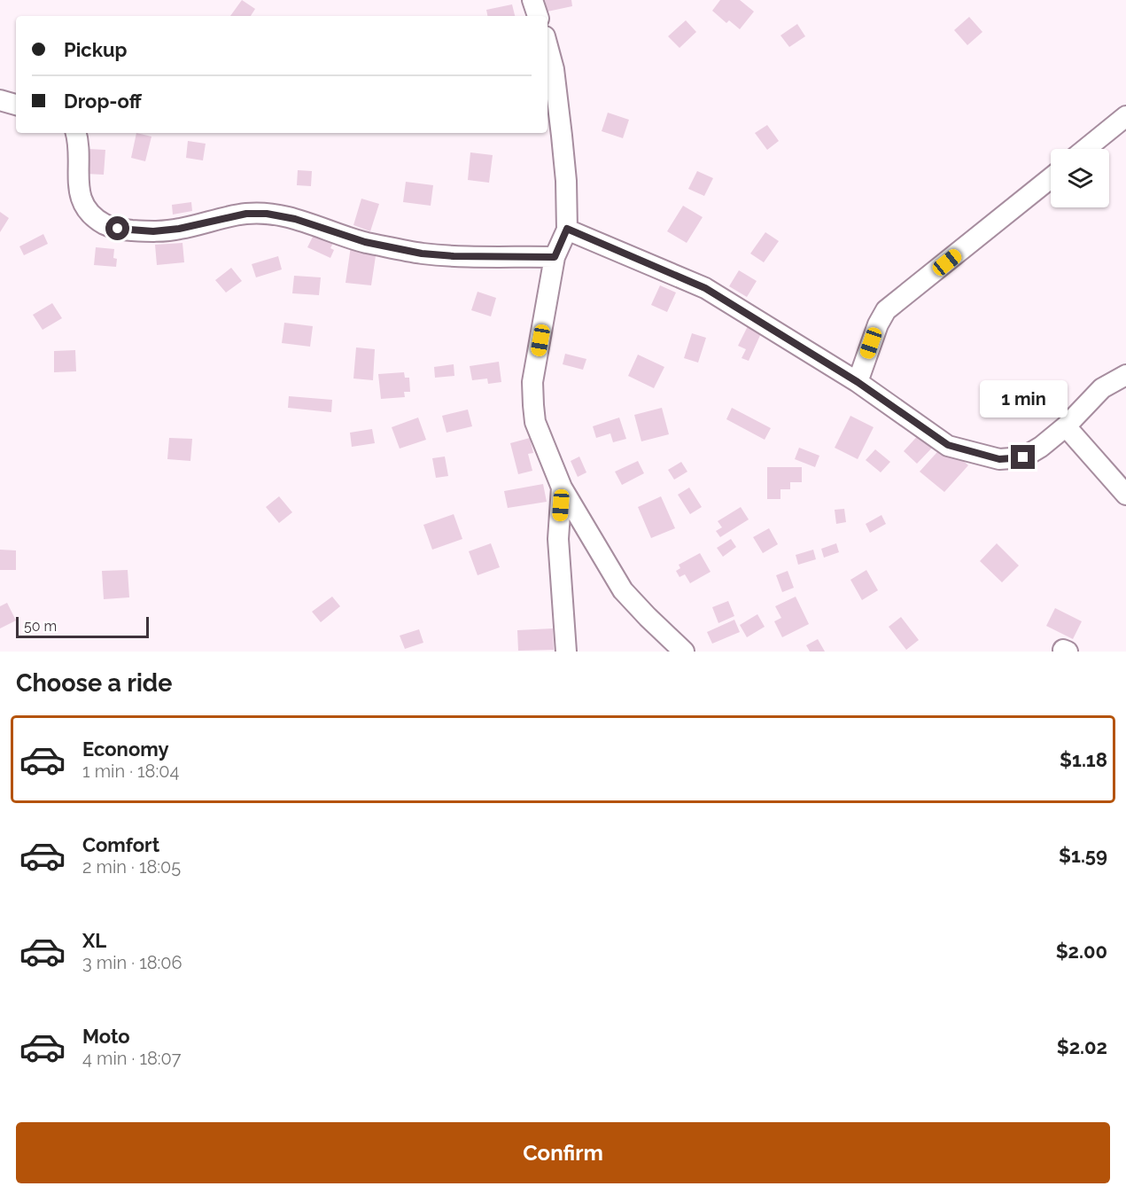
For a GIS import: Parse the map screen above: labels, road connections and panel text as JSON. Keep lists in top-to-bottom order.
{
  "scale_bar": "50 m",
  "page": {
    "banner": ["Pickup", "Drop-off"],
    "bubble": "1 min",
    "scale": "50 m",
    "heading": "Choose a ride",
    "list": [
      {
        "name": "Economy",
        "note": "1 min · 18:04",
        "value": "$1.18"
      },
      {
        "name": "Comfort",
        "note": "2 min · 18:05",
        "value": "$1.59"
      },
      {
        "name": "XL",
        "note": "3 min · 18:06",
        "value": "$2.00"
      },
      {
        "name": "Moto",
        "note": "4 min · 18:07",
        "value": "$2.02"
      }
    ],
    "buttons": "Confirm"
  }
}
